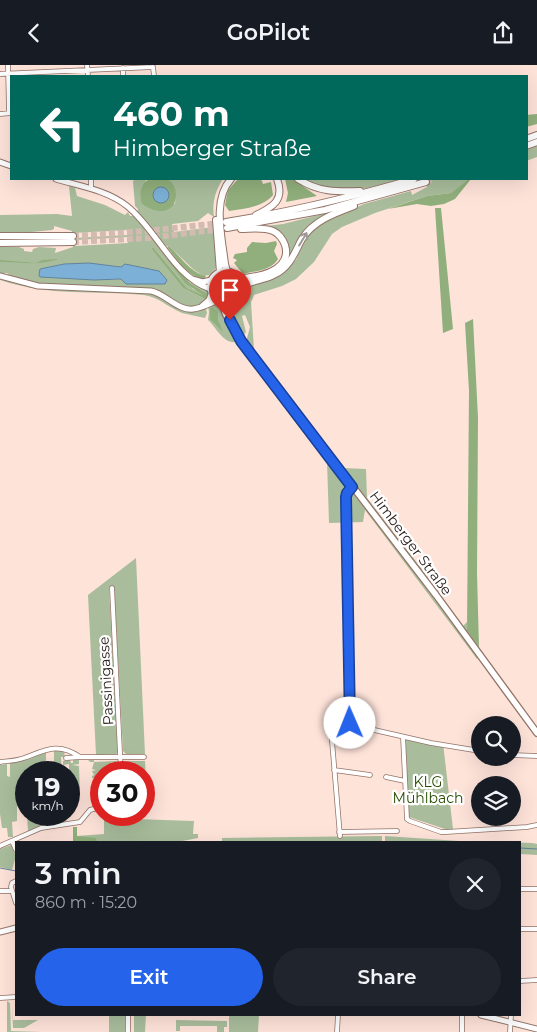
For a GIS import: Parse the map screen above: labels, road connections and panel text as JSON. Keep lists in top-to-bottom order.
{
  "streets": {
    "main road": ["Himberger Straße"],
    "street": ["Passinigasse"]
  },
  "parks": ["KLG Mühlbach"],
  "page": {
    "header": "GoPilot",
    "turn": ["460 m", "Himberger Straße"],
    "speed": "19 km/h",
    "limit": "30",
    "heading": ["3 min", "860 m · 15:20"],
    "buttons": ["Exit", "Share"]
  }
}
